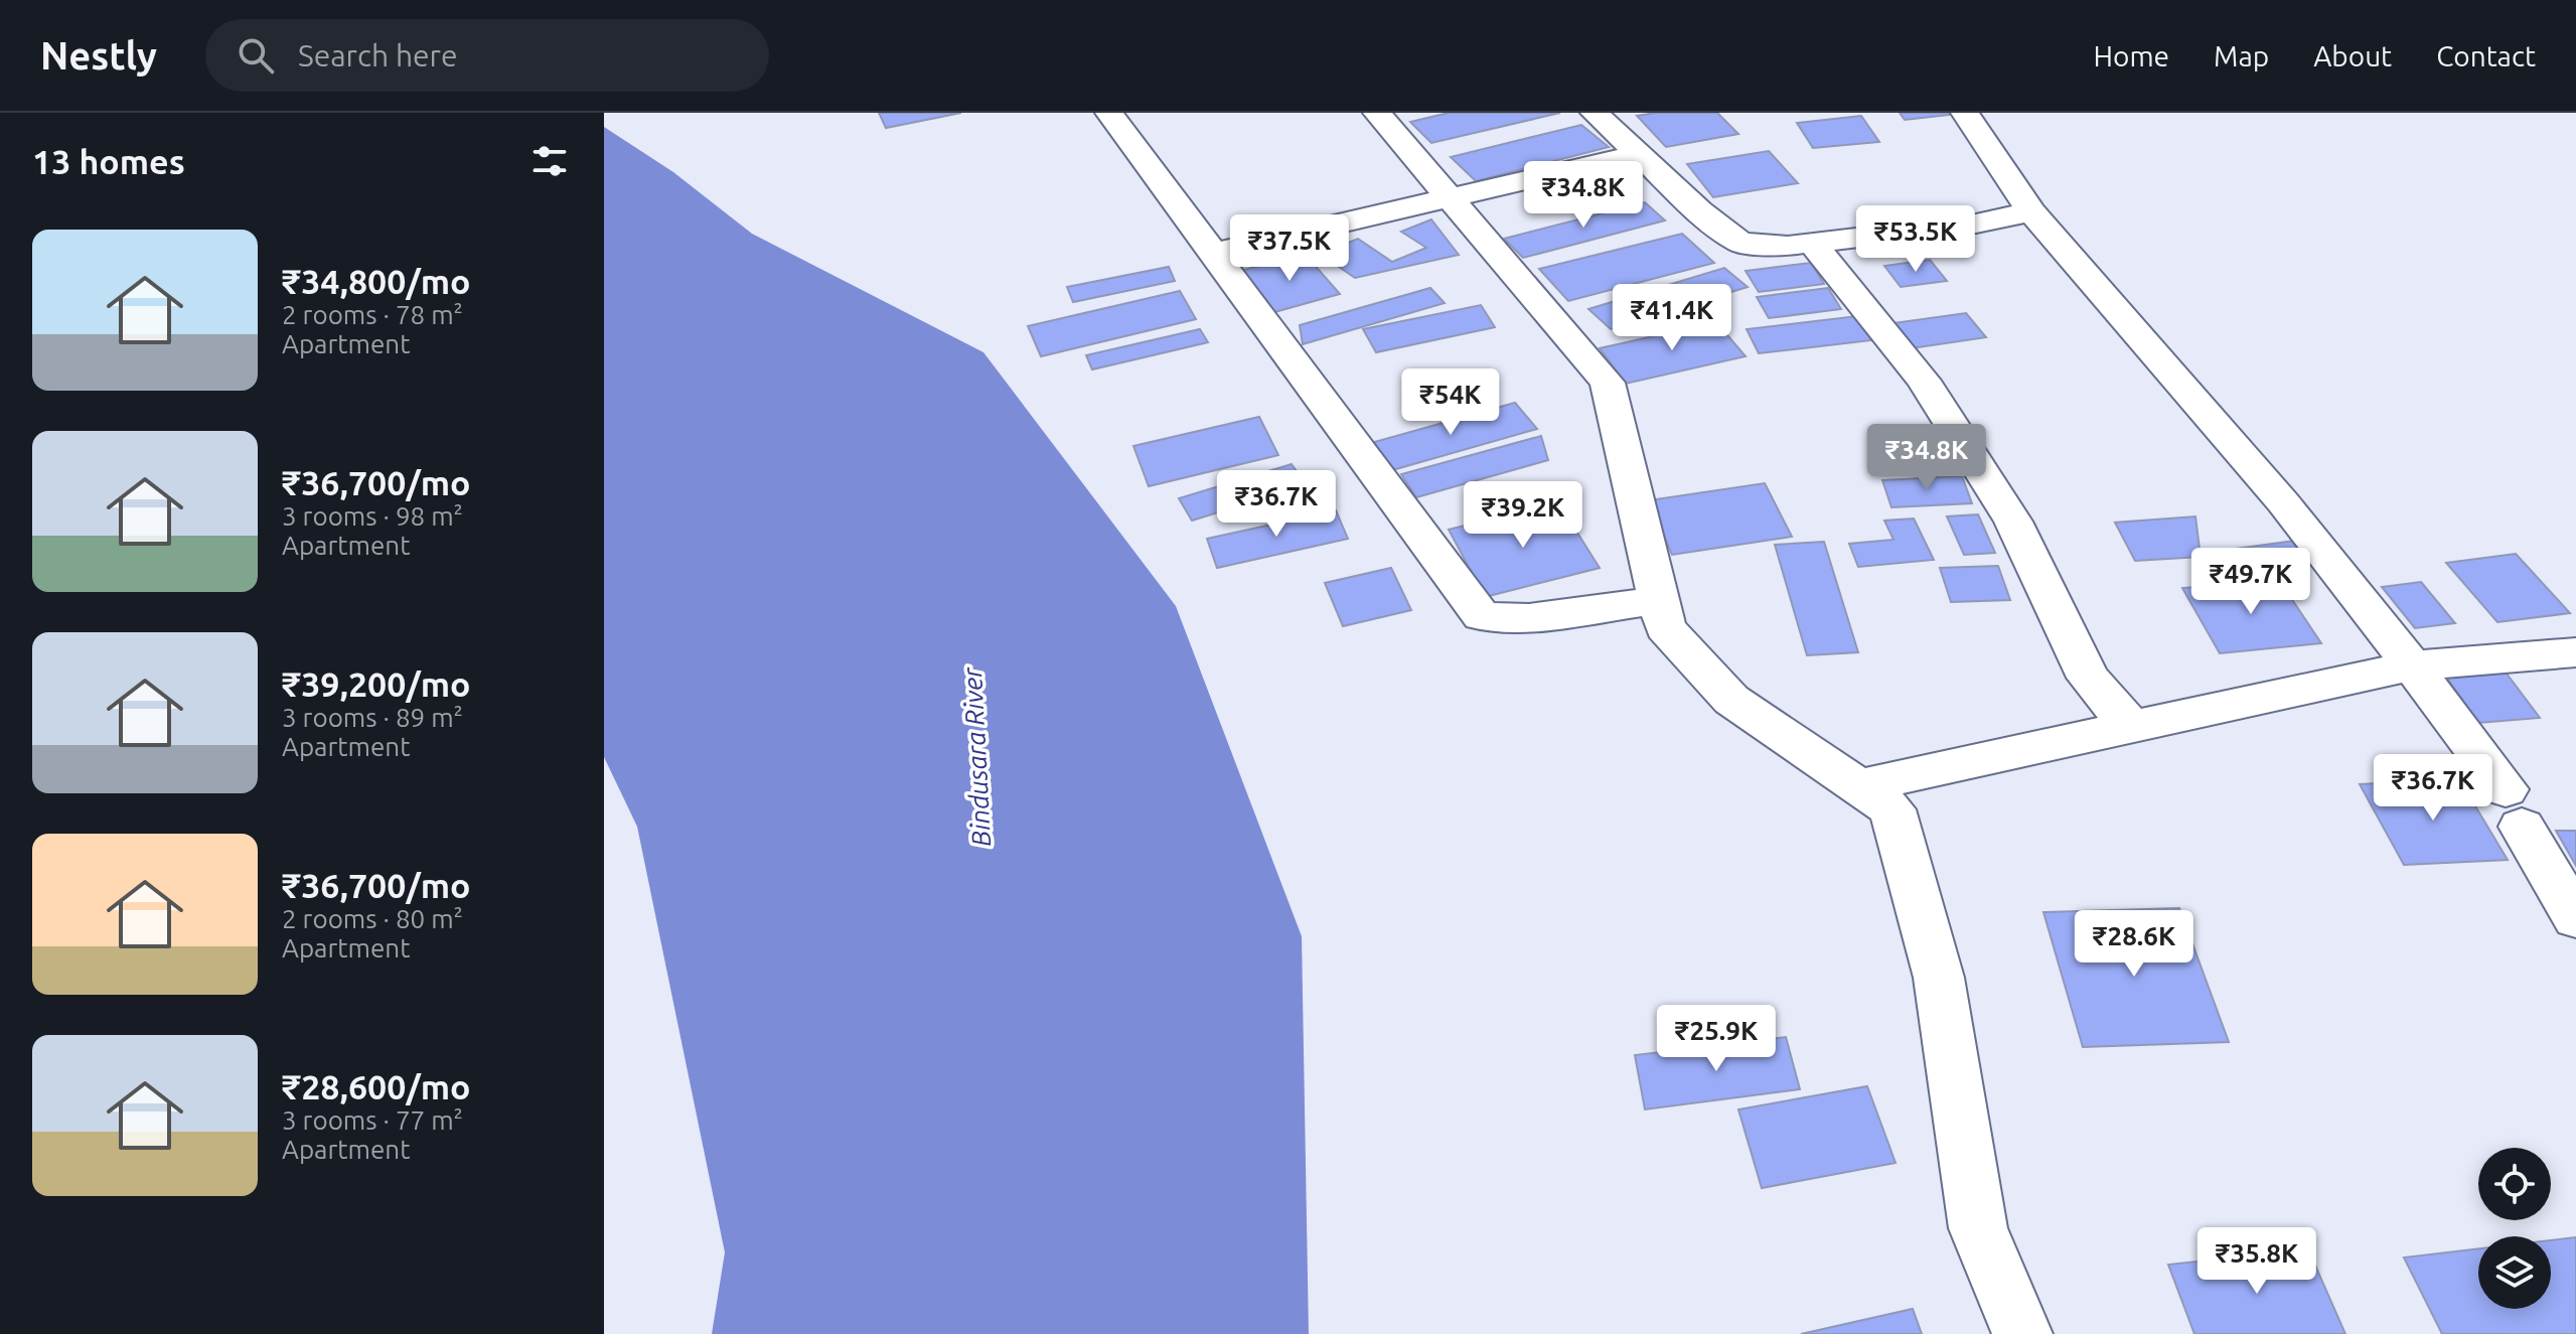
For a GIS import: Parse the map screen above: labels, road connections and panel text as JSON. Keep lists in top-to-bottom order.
{
  "water": ["Bindusara River"],
  "page": {
    "header": "Nestly",
    "search": "Search here",
    "nav": [
      "Home",
      "Map",
      "About",
      "Contact"
    ],
    "heading": "13 homes",
    "price": [
      "₹34.8K",
      "₹53.5K",
      "₹37.5K",
      "₹41.4K",
      "₹54K",
      "₹34.8K",
      "₹36.7K",
      "₹39.2K",
      "₹49.7K",
      "₹36.7K",
      "₹28.6K",
      "₹25.9K",
      "₹35.8K"
    ],
    "list": [
      {
        "name": "₹34,800/mo",
        "note": "2 rooms · 78 m² · Apartment"
      },
      {
        "name": "₹36,700/mo",
        "note": "3 rooms · 98 m² · Apartment"
      },
      {
        "name": "₹39,200/mo",
        "note": "3 rooms · 89 m² · Apartment"
      },
      {
        "name": "₹36,700/mo",
        "note": "2 rooms · 80 m² · Apartment"
      },
      {
        "name": "₹28,600/mo",
        "note": "3 rooms · 77 m² · Apartment"
      }
    ]
  }
}
